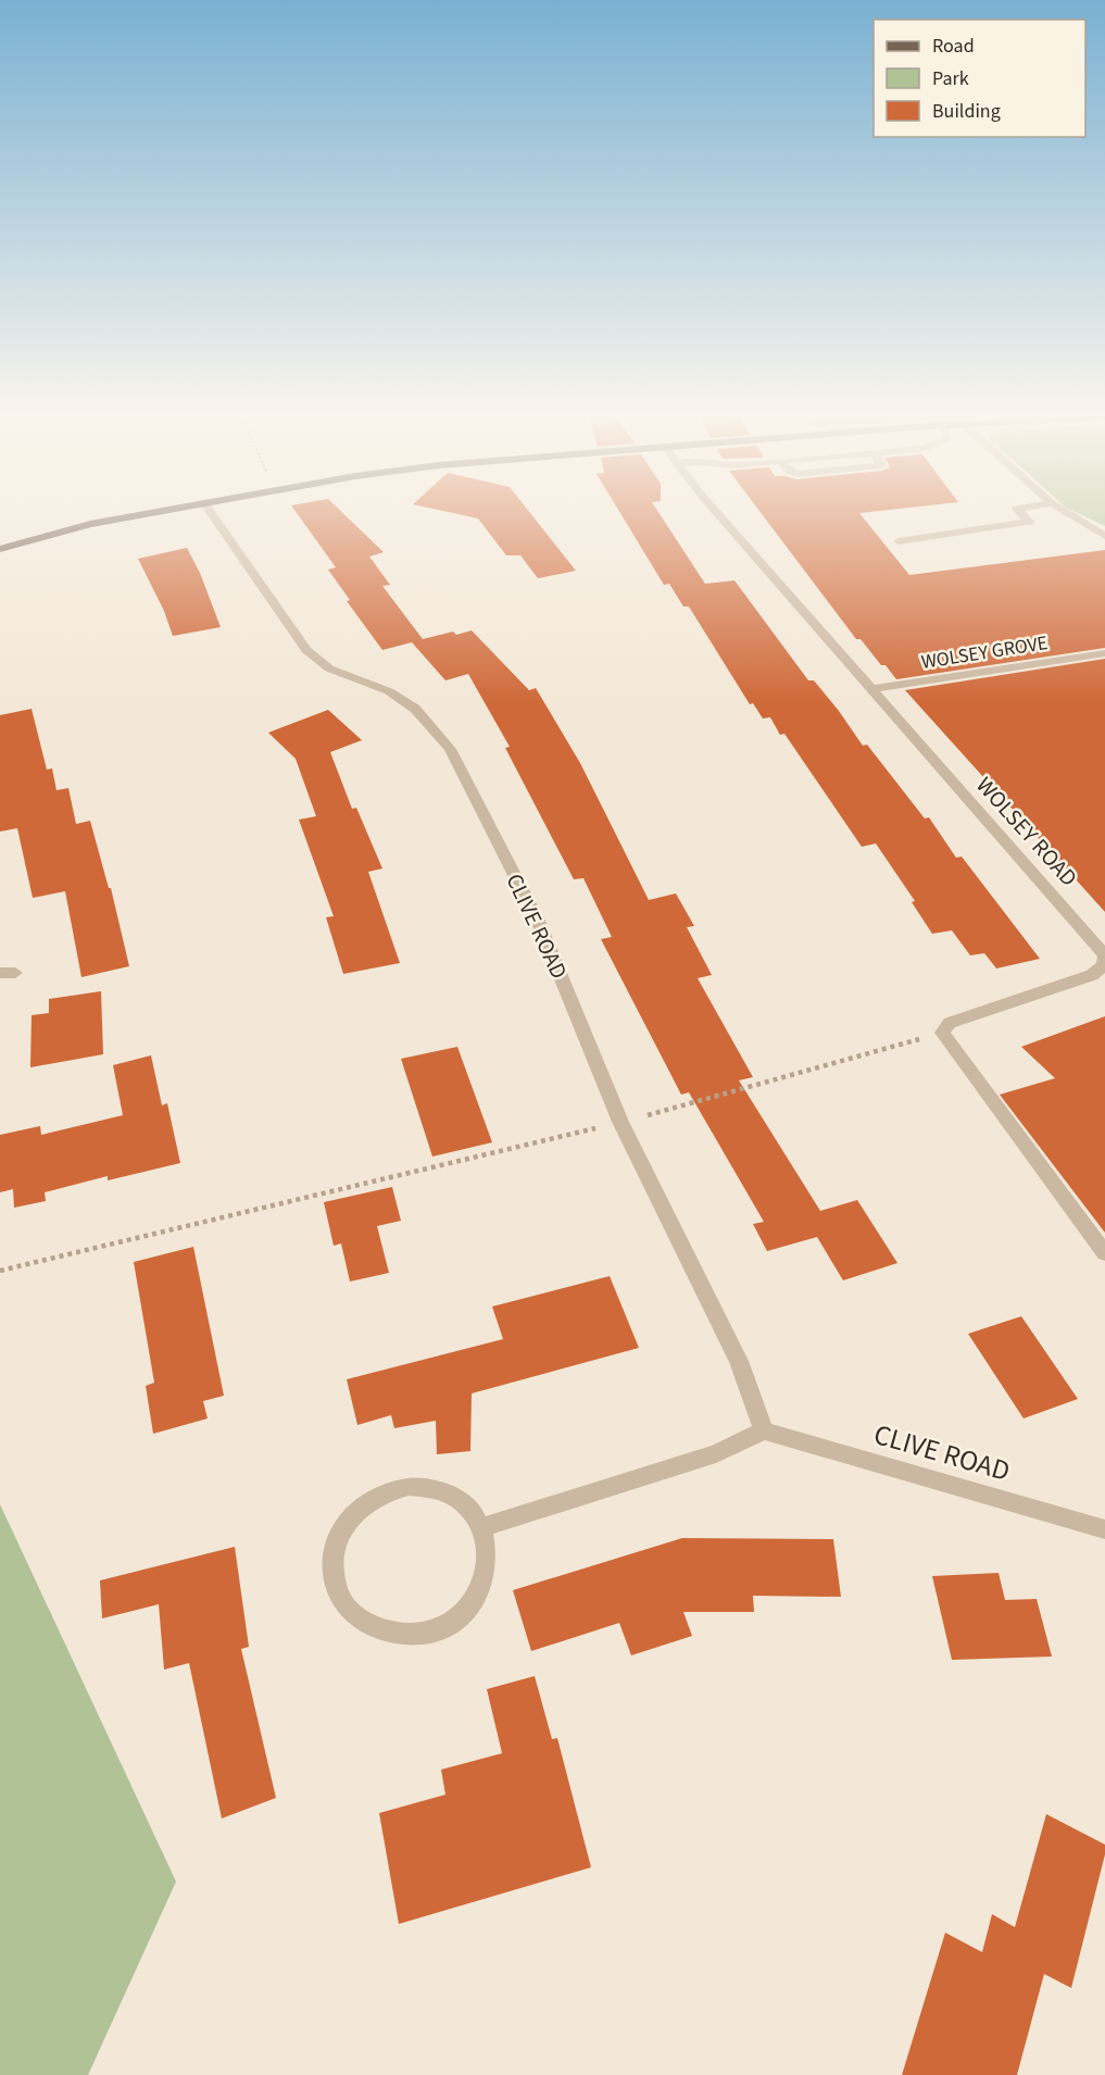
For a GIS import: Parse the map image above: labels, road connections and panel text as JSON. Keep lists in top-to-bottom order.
{
  "streets": {
    "street": ["WOLSEY GROVE", "WOLSEY ROAD", "CLIVE ROAD"]
  },
  "crossings": [
    ["WOLSEY GROVE", "WOLSEY ROAD"]
  ],
  "legend": ["Road", "Park", "Building"]
}
